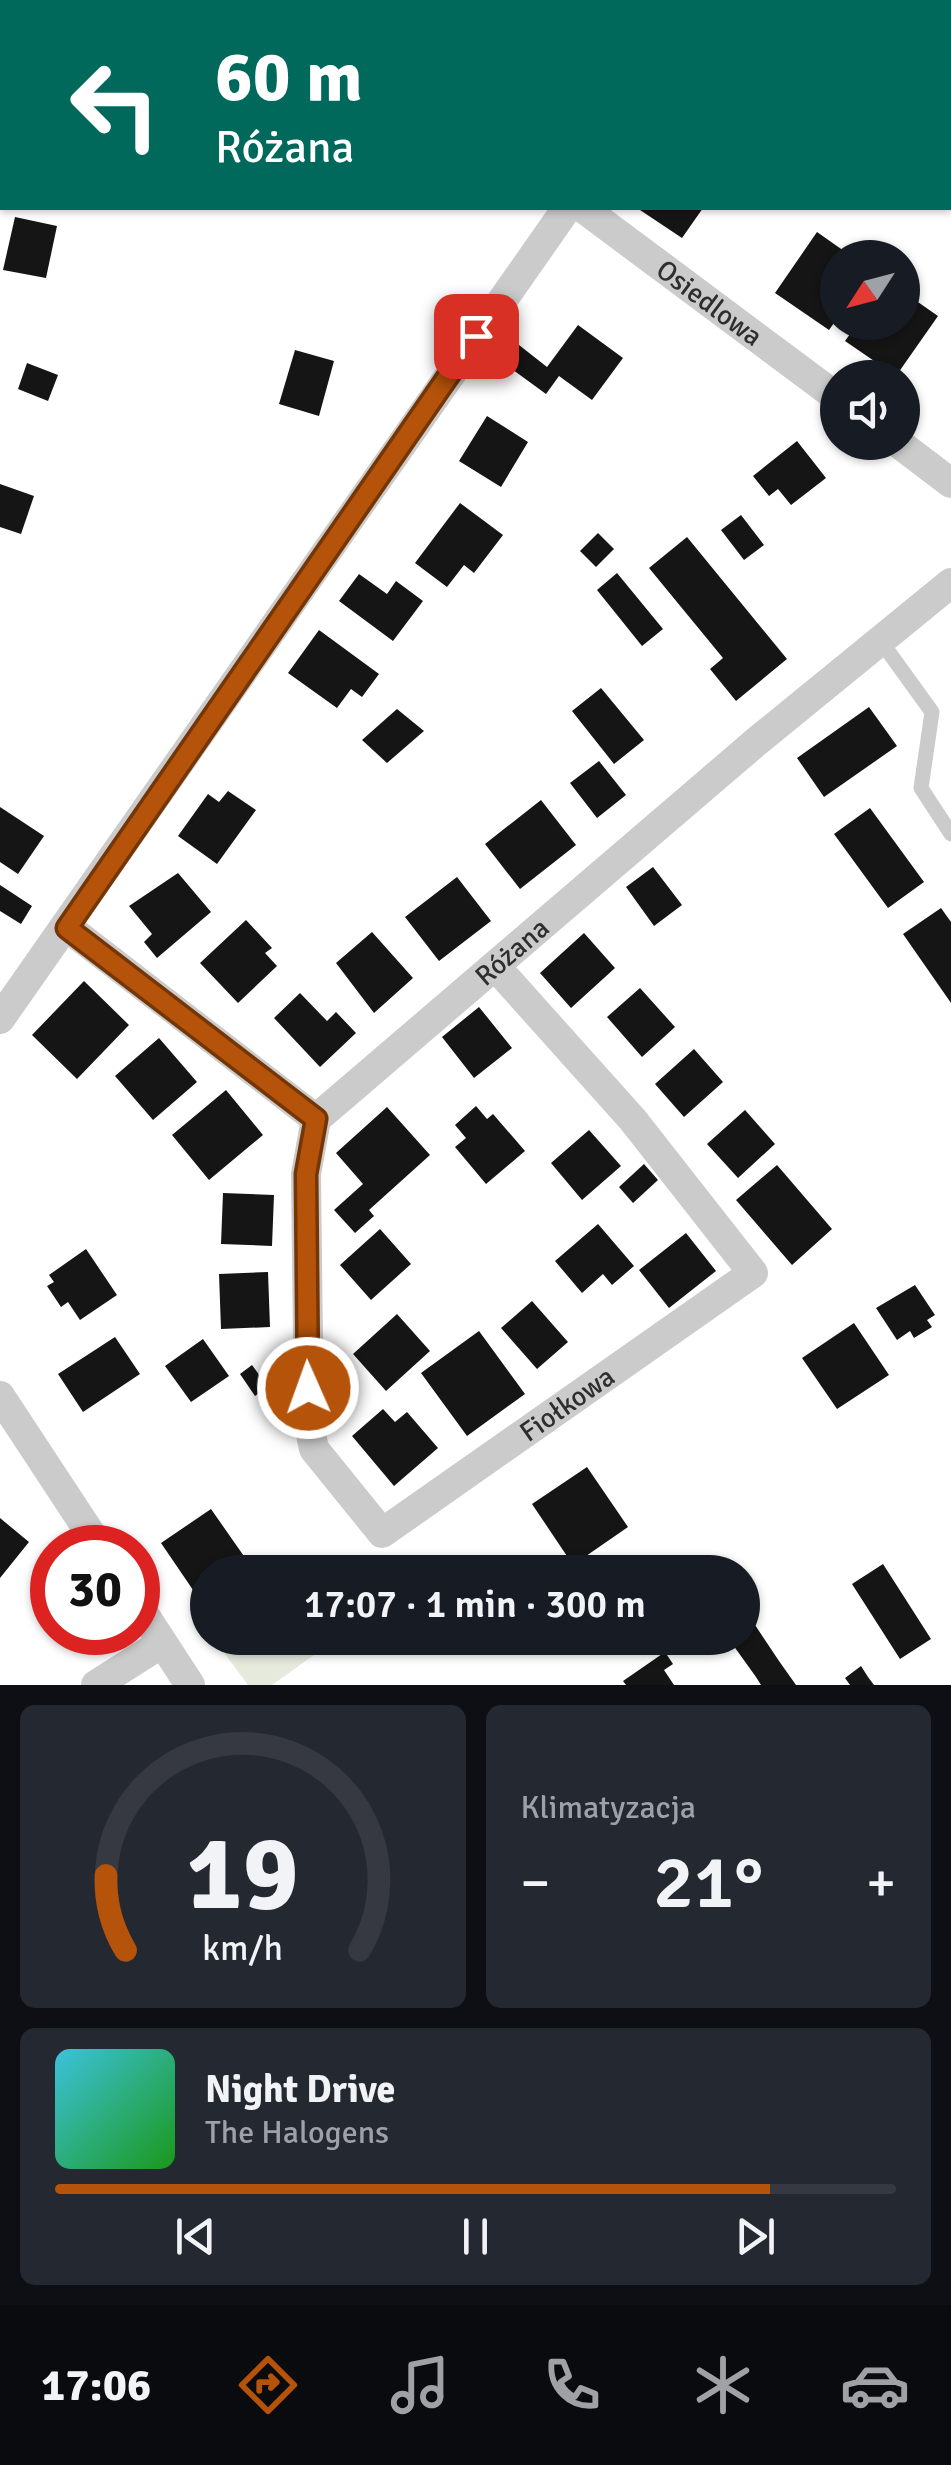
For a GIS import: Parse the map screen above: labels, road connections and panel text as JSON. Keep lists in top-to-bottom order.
{
  "streets": {
    "street": ["Osiedlowa", "Różana", "Fiołkowa"]
  },
  "crossings": [
    ["Różana", "Fiołkowa"]
  ],
  "north": "bottom left",
  "page": {
    "turn": ["60 m", "Różana"],
    "limit": "30",
    "trip": "17:07 · 1 min · 300 m",
    "tile": "Klimatyzacja",
    "heat": ["−", "21°", "+"],
    "song": ["Night Drive", "The Halogens"],
    "tabs": "17:06",
    "gauge": ["19", "km/h"]
  }
}
